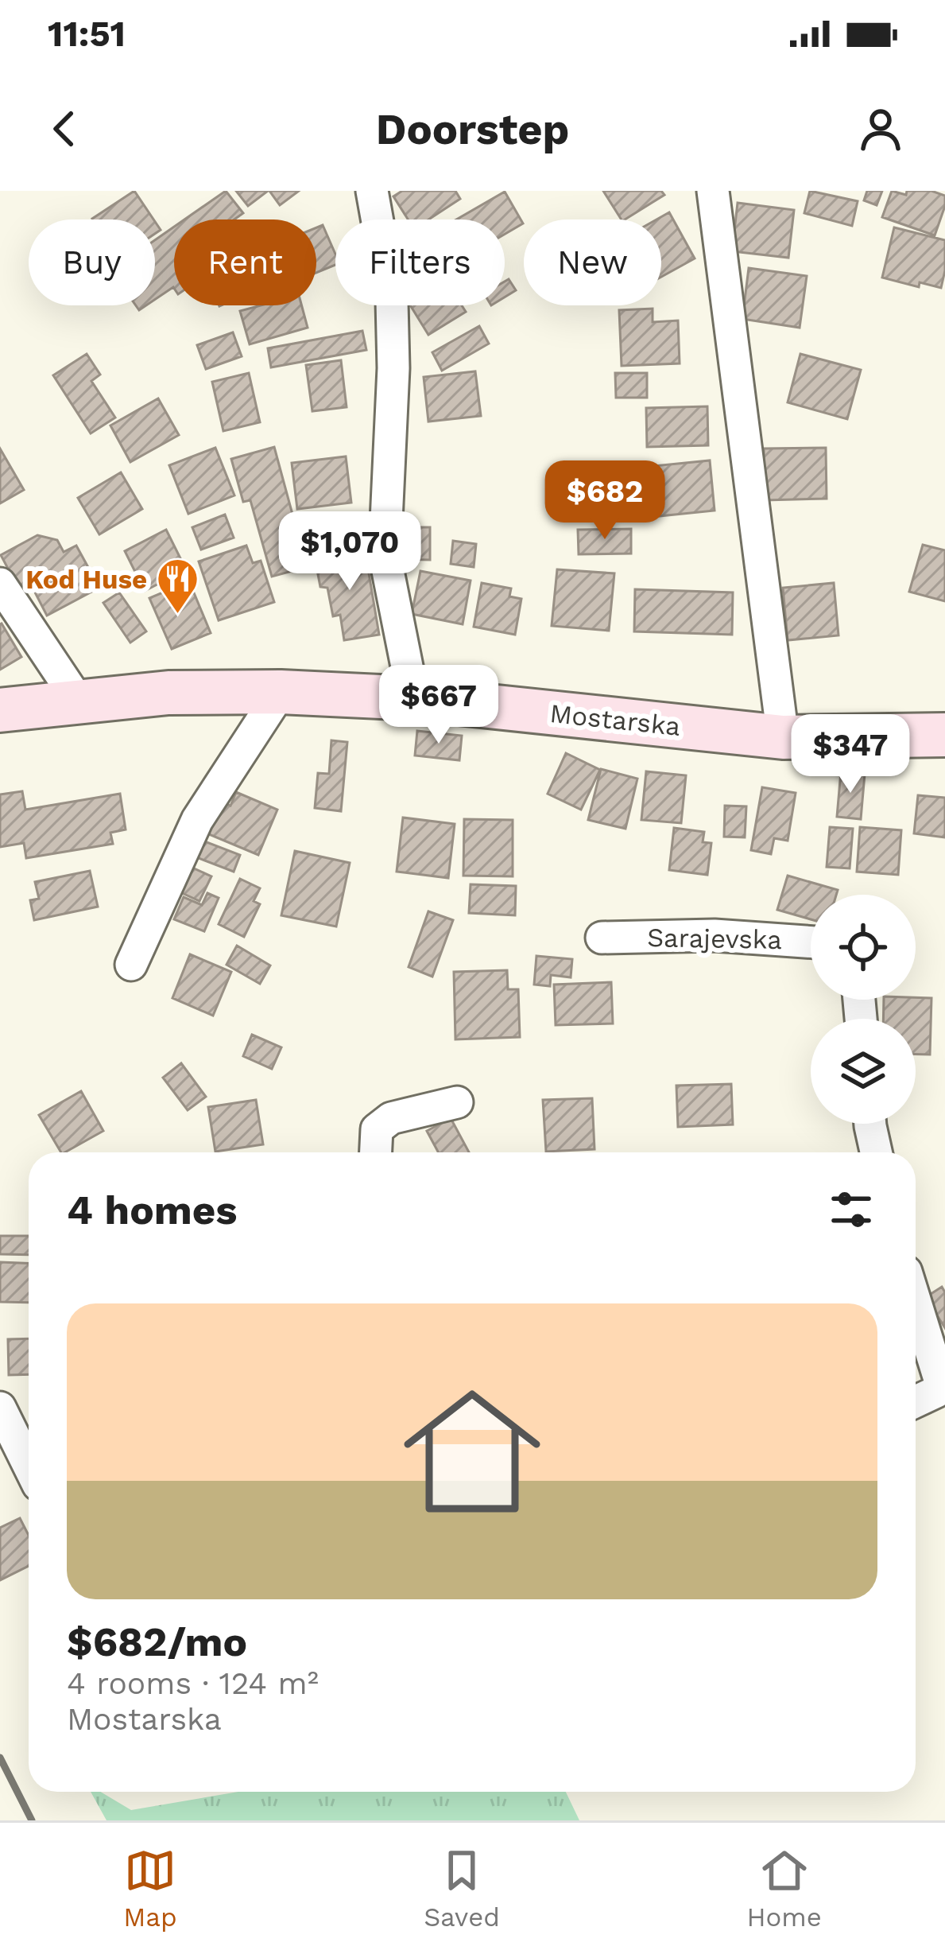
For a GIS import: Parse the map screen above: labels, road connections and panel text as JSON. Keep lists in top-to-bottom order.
{
  "streets": {
    "main road": ["Mostarska"],
    "street": ["Sarajevska"]
  },
  "places": {
    "restaurant": ["Kod Huse"]
  },
  "page": {
    "status": "11:51",
    "header": "Doorstep",
    "chip": [
      "Buy",
      "Rent",
      "Filters",
      "New"
    ],
    "price": [
      "$682",
      "$1,070",
      "$667",
      "$347"
    ],
    "heading": "4 homes",
    "list": [
      {
        "name": "$682/mo",
        "note": "4 rooms · 124 m² · Mostarska"
      }
    ],
    "tabs": ["Map", "Saved", "Home"]
  }
}
